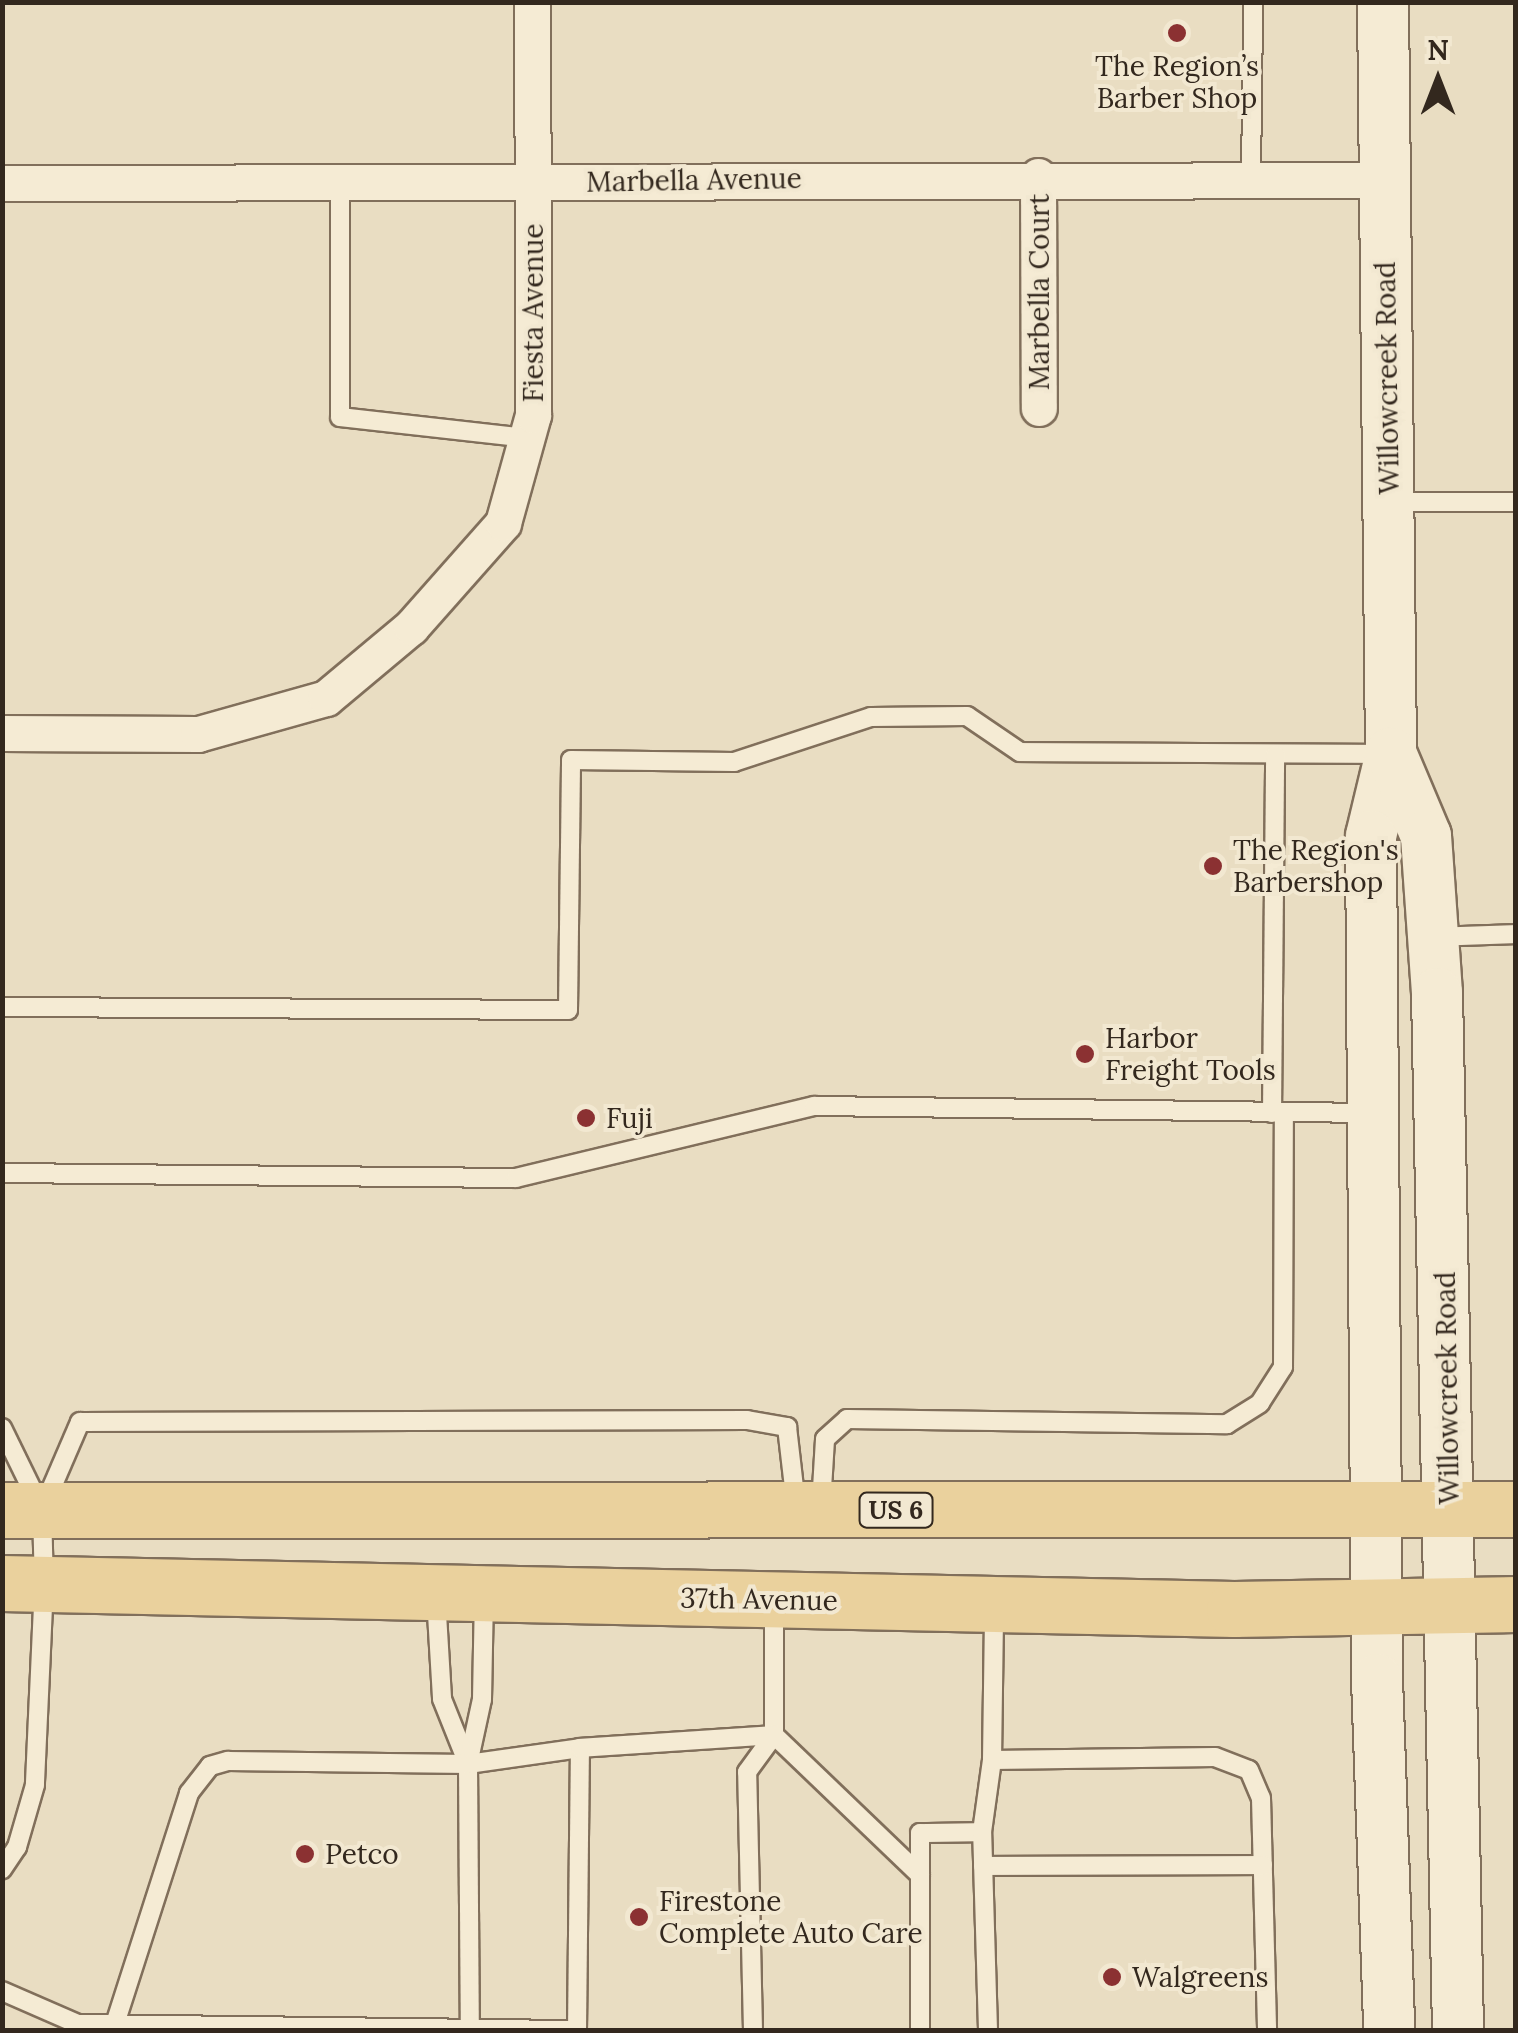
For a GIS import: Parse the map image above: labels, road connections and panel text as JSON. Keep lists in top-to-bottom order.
{
  "streets": {
    "main road": ["Willowcreek Road", "US 6", "37th Avenue"],
    "street": ["Marbella Avenue", "Marbella Court", "Fiesta Avenue"]
  },
  "crossings": [
    ["Marbella Avenue", "Marbella Court"],
    ["Marbella Avenue", "Fiesta Avenue"],
    ["Marbella Avenue", "Willowcreek Road"],
    ["Willowcreek Road", "US 6"],
    ["Willowcreek Road", "37th Avenue"]
  ],
  "places": [
    "The Region’s Barber Shop",
    "The Region's Barbershop",
    "Harbor Freight Tools",
    "Fuji",
    "Petco",
    "Firestone Complete Auto Care",
    "Walgreens"
  ],
  "north": "top"
}
